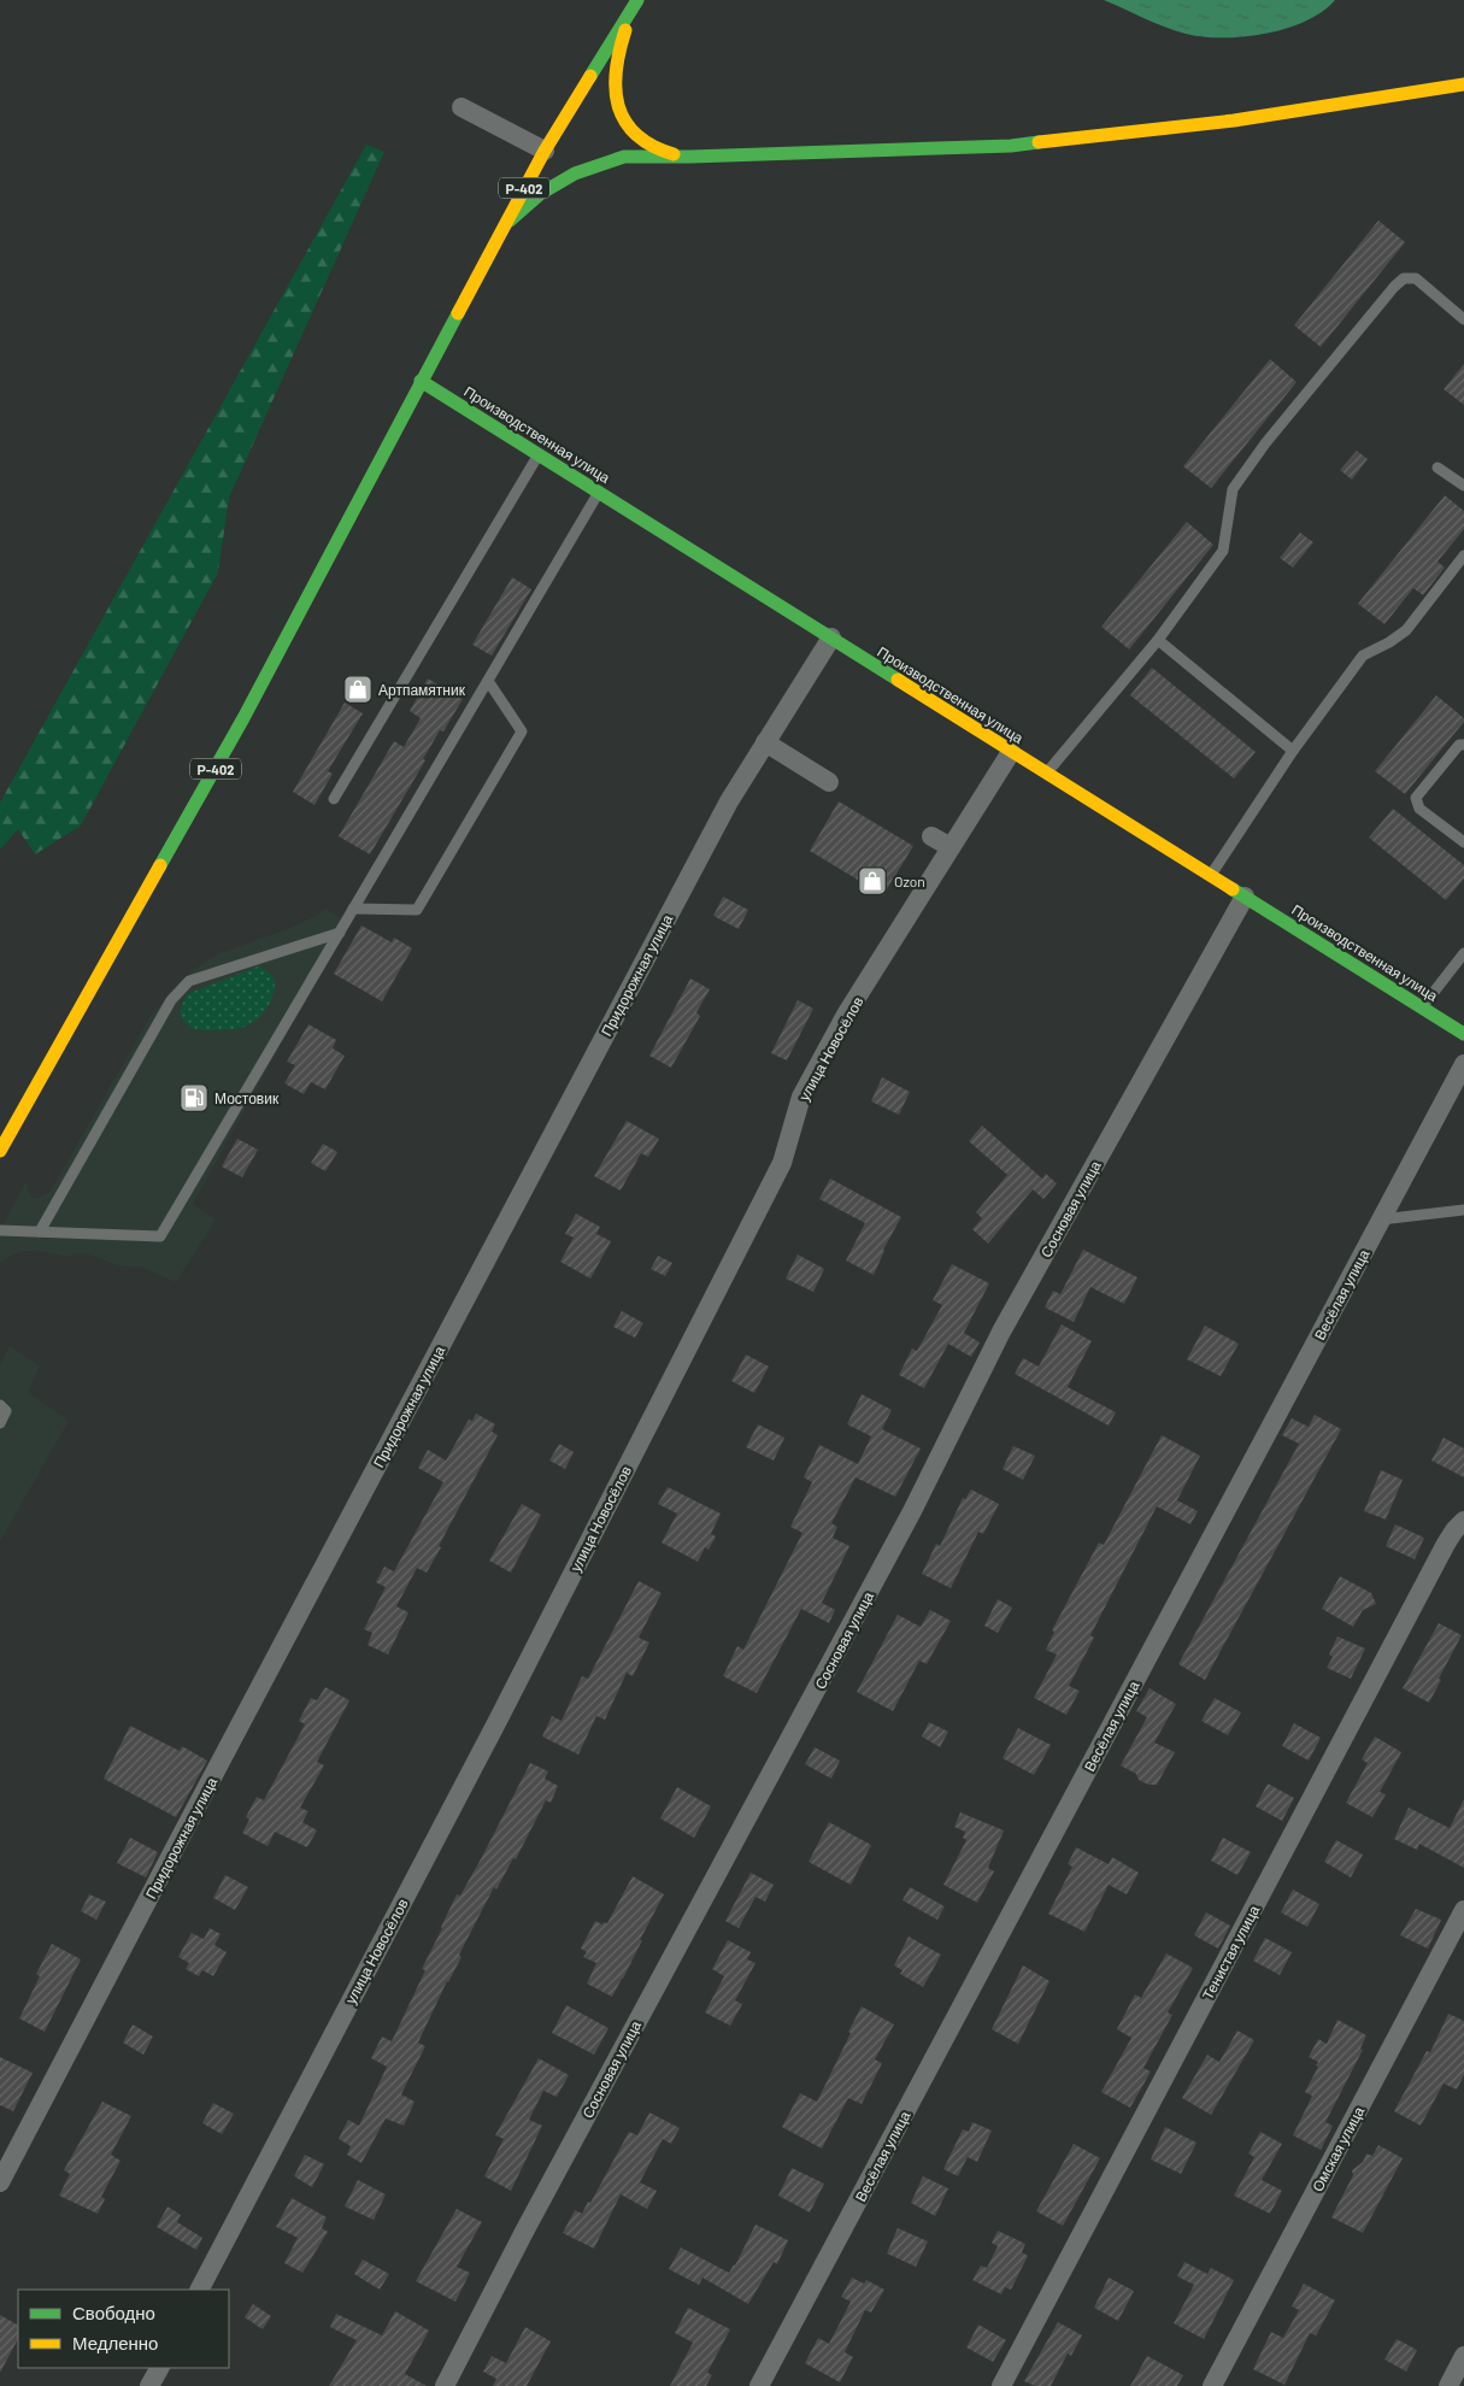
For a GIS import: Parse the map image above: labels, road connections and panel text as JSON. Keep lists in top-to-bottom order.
{
  "streets": {
    "street": [
      "Р-402",
      "Производственная улица",
      "Придорожная улица",
      "улица Новосёлов",
      "Сосновая улица",
      "Весёлая улица",
      "Тенистая улица",
      "Омская улица"
    ]
  },
  "crossings": [
    ["Р-402", "Производственная улица"],
    ["Производственная улица", "Придорожная улица"],
    ["Производственная улица", "улица Новосёлов"],
    ["Производственная улица", "Сосновая улица"]
  ],
  "places": {
    "shop": ["Артпамятник", "Ozon"],
    "fuel station": ["Мостовик"]
  },
  "legend": ["Свободно", "Медленно"]
}
